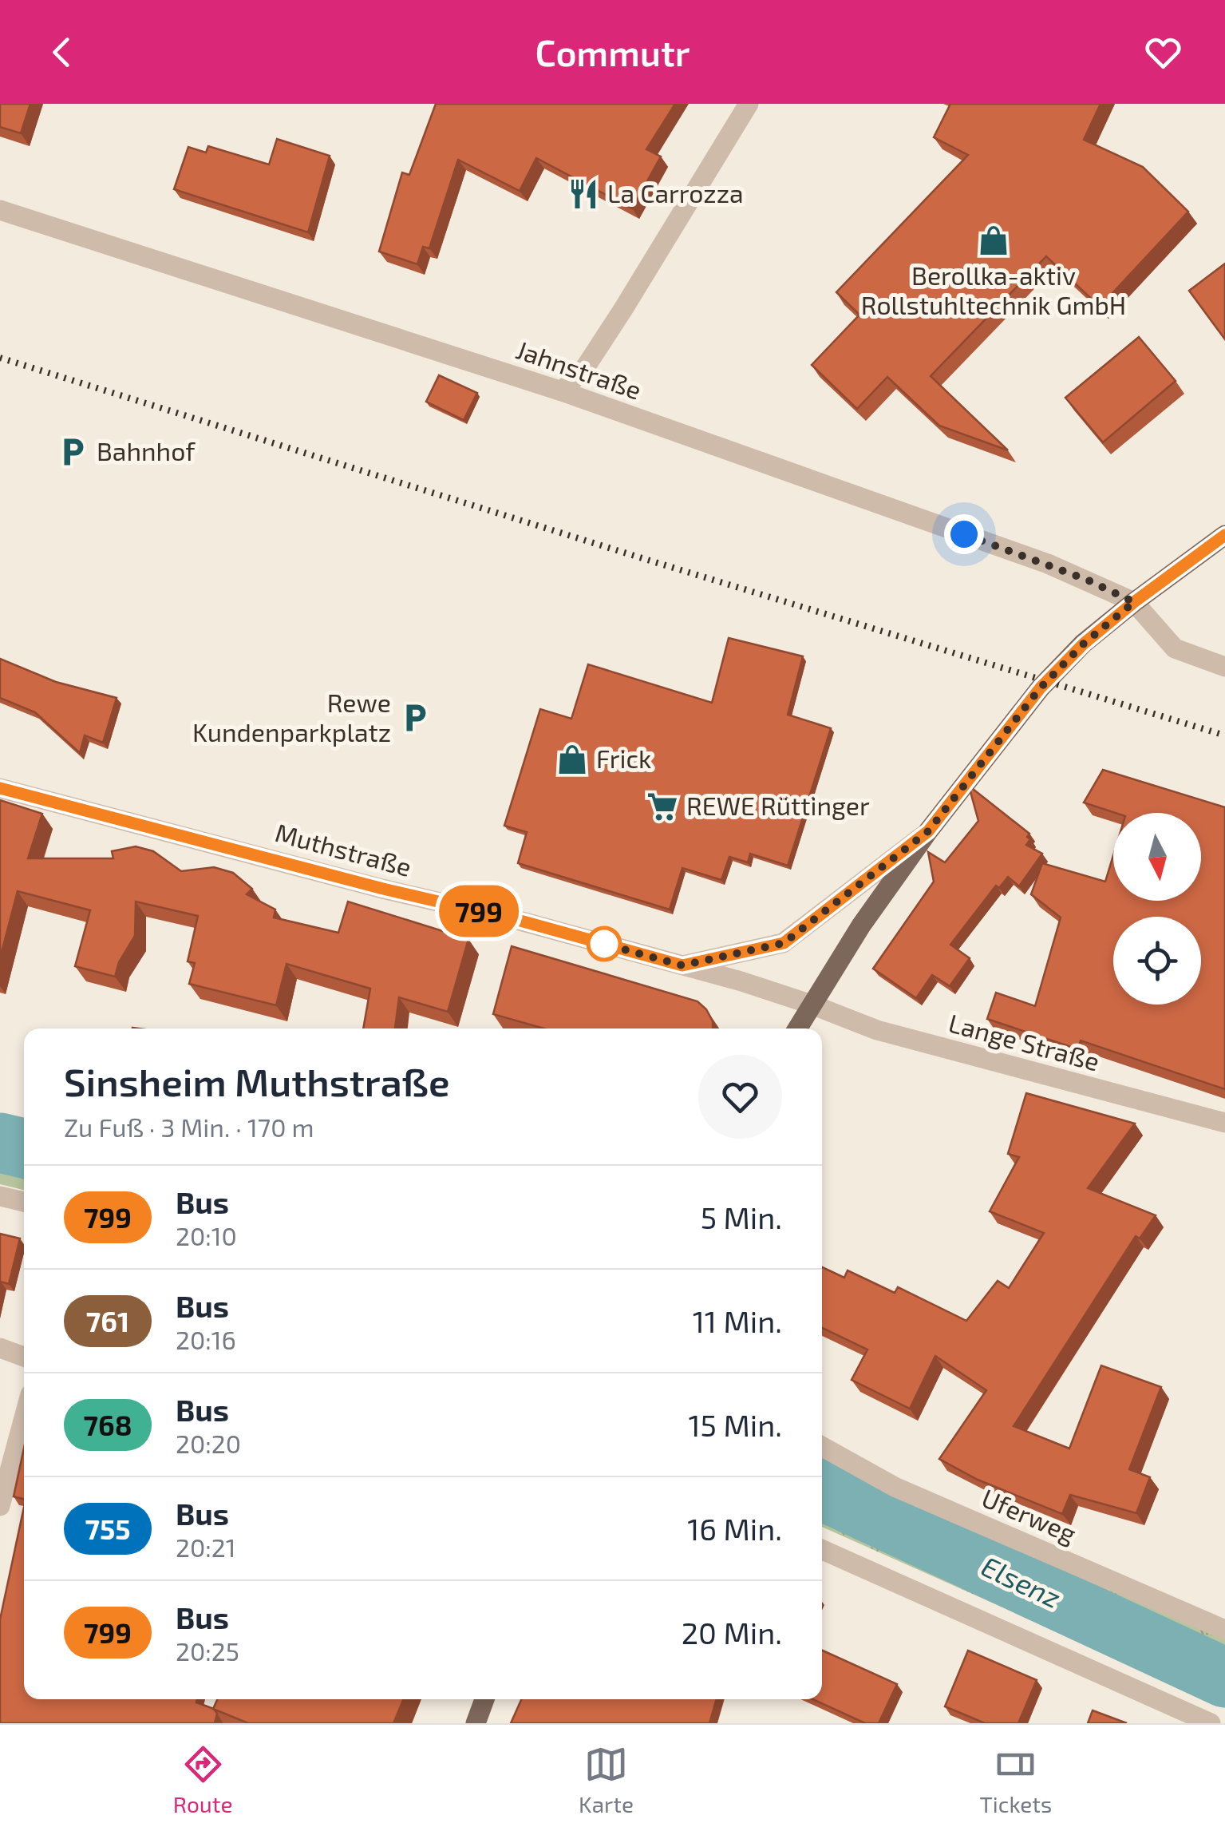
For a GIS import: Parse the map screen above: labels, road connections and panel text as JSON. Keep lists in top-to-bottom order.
{
  "streets": {
    "street": [
      "Jahnstraße",
      "Muthstraße",
      "Lange Straße",
      "Uferweg"
    ]
  },
  "crossings": [
    ["Muthstraße", "Lange Straße"]
  ],
  "water": ["Elsenz"],
  "places": {
    "restaurant": ["La Carrozza"],
    "shop": ["Berollka-aktiv Rollstuhltechnik GmbH", "Frick"],
    "parking": ["Bahnhof", "Rewe Kundenparkplatz"],
    "supermarket": ["REWE Rüttinger"]
  },
  "lines": ["bus line 799"],
  "north": "bottom",
  "page": {
    "header": "Commutr",
    "on_map": "799",
    "heading": ["Sinsheim Muthstraße", "Zu Fuß · 3 Min. · 170 m"],
    "list": [
      {
        "mark": "799",
        "name": "Bus",
        "note": "20:10",
        "value": "5 Min."
      },
      {
        "mark": "761",
        "name": "Bus",
        "note": "20:16",
        "value": "11 Min."
      },
      {
        "mark": "768",
        "name": "Bus",
        "note": "20:20",
        "value": "15 Min."
      },
      {
        "mark": "755",
        "name": "Bus",
        "note": "20:21",
        "value": "16 Min."
      },
      {
        "mark": "799",
        "name": "Bus",
        "note": "20:25",
        "value": "20 Min."
      }
    ],
    "tabs": ["Route", "Karte", "Tickets"]
  }
}
